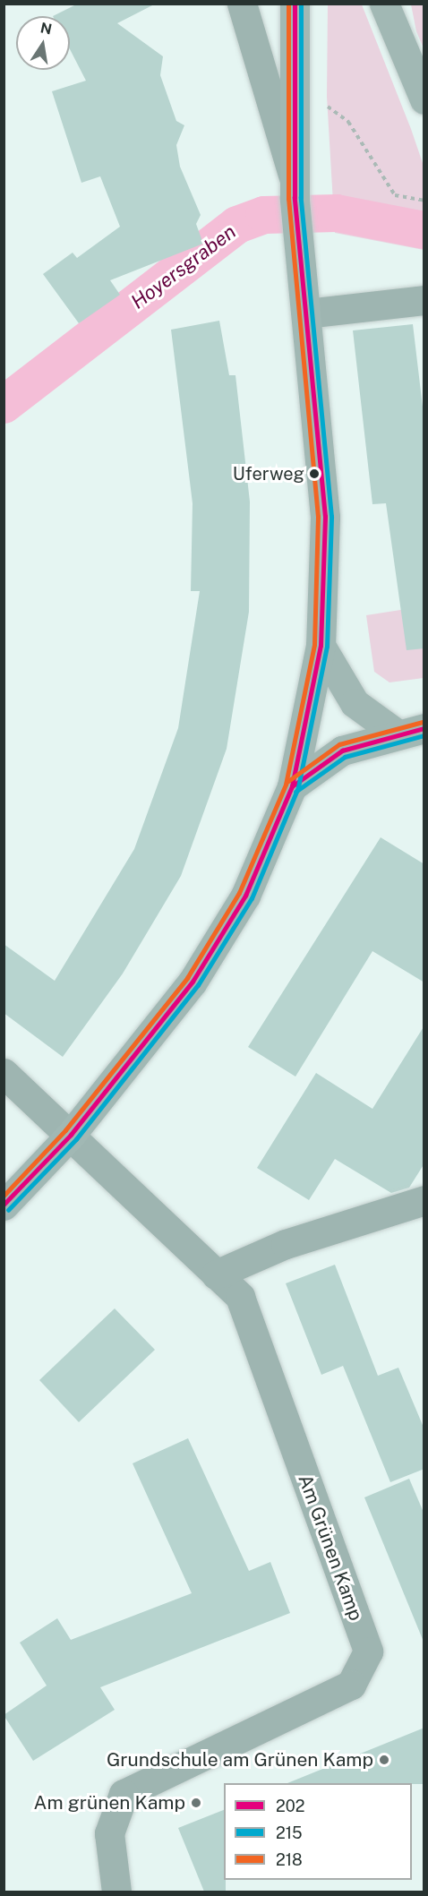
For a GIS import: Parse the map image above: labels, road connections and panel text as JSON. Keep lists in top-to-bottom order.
{
  "streets": {
    "street": ["Am Grünen Kamp"]
  },
  "water": ["Hoyersgraben"],
  "places": ["Uferweg", "Grundschule am Grünen Kamp", "Am grünen Kamp"],
  "lines": ["transit line 202", "transit line 215", "transit line 218"],
  "legend": ["202", "215", "218"],
  "north": "top"
}
